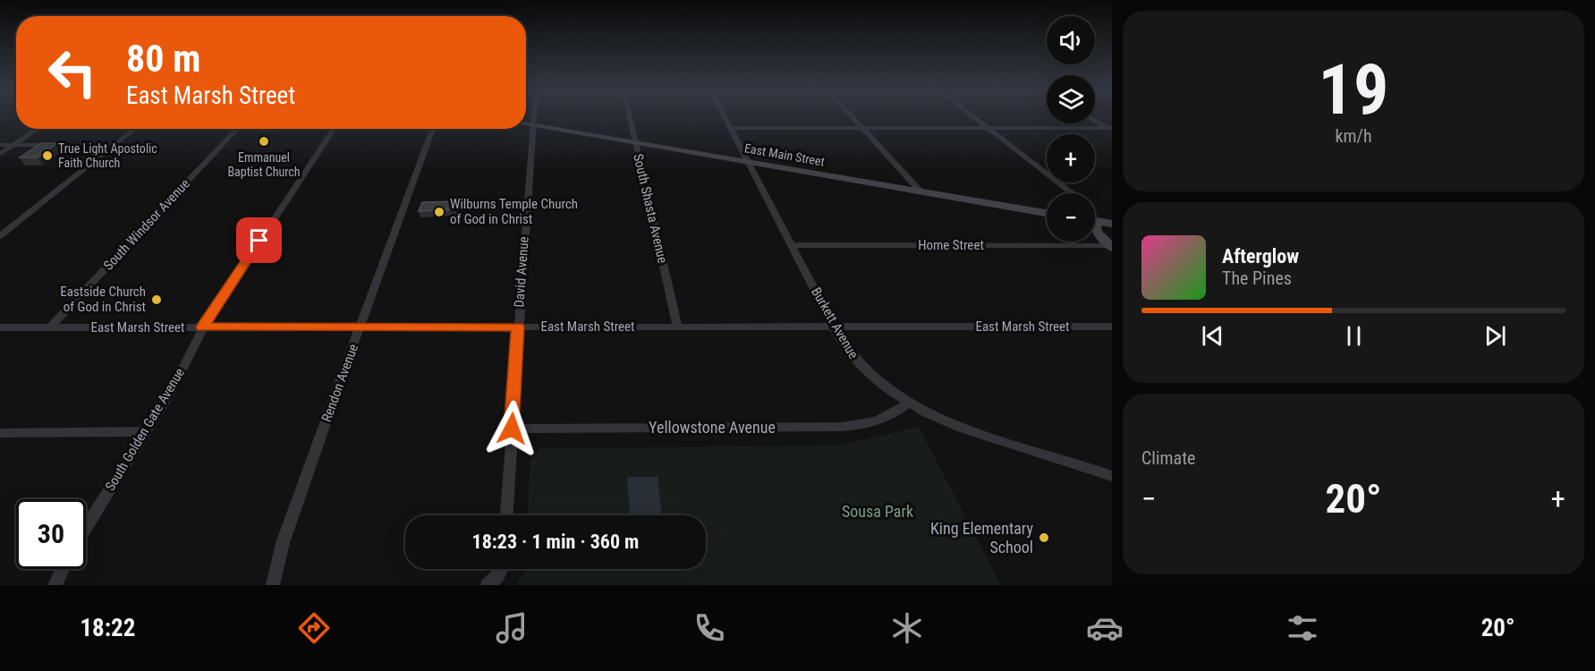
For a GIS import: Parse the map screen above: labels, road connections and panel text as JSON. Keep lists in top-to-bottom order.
{
  "streets": {
    "main road": ["East Main Street"],
    "street": [
      "South Shasta Avenue",
      "South Windsor Avenue",
      "Home Street",
      "David Avenue",
      "Burkett Avenue",
      "East Marsh Street",
      "Rendon Avenue",
      "Yellowstone Avenue",
      "South Golden Gate Avenue"
    ]
  },
  "crossings": [
    ["East Main Street", "South Shasta Avenue"],
    ["East Main Street", "David Avenue"],
    ["East Main Street", "Burkett Avenue"],
    ["South Shasta Avenue", "East Marsh Street"],
    ["South Windsor Avenue", "East Marsh Street"],
    ["Home Street", "Burkett Avenue"],
    ["David Avenue", "East Marsh Street"],
    ["David Avenue", "Yellowstone Avenue"],
    ["Burkett Avenue", "East Marsh Street"],
    ["Burkett Avenue", "Yellowstone Avenue"],
    ["East Marsh Street", "Rendon Avenue"],
    ["East Marsh Street", "South Golden Gate Avenue"]
  ],
  "parks": ["Sousa Park"],
  "places": [
    "Emmanuel Baptist Church",
    "True Light Apostolic Faith Church",
    "Wilburns Temple Church of God in Christ",
    "Eastside Church of God in Christ",
    "King Elementary School"
  ],
  "page": {
    "tile": [
      ["19", "km/h"],
      "Climate"
    ],
    "map_buttons": ["+", "−"],
    "turn": ["80 m", "East Marsh Street"],
    "song": ["Afterglow", "The Pines"],
    "heat": ["−", "20°", "+"],
    "limit": "30",
    "trip": "18:23 · 1 min · 360 m",
    "tabs": ["18:22", "20°"]
  }
}
